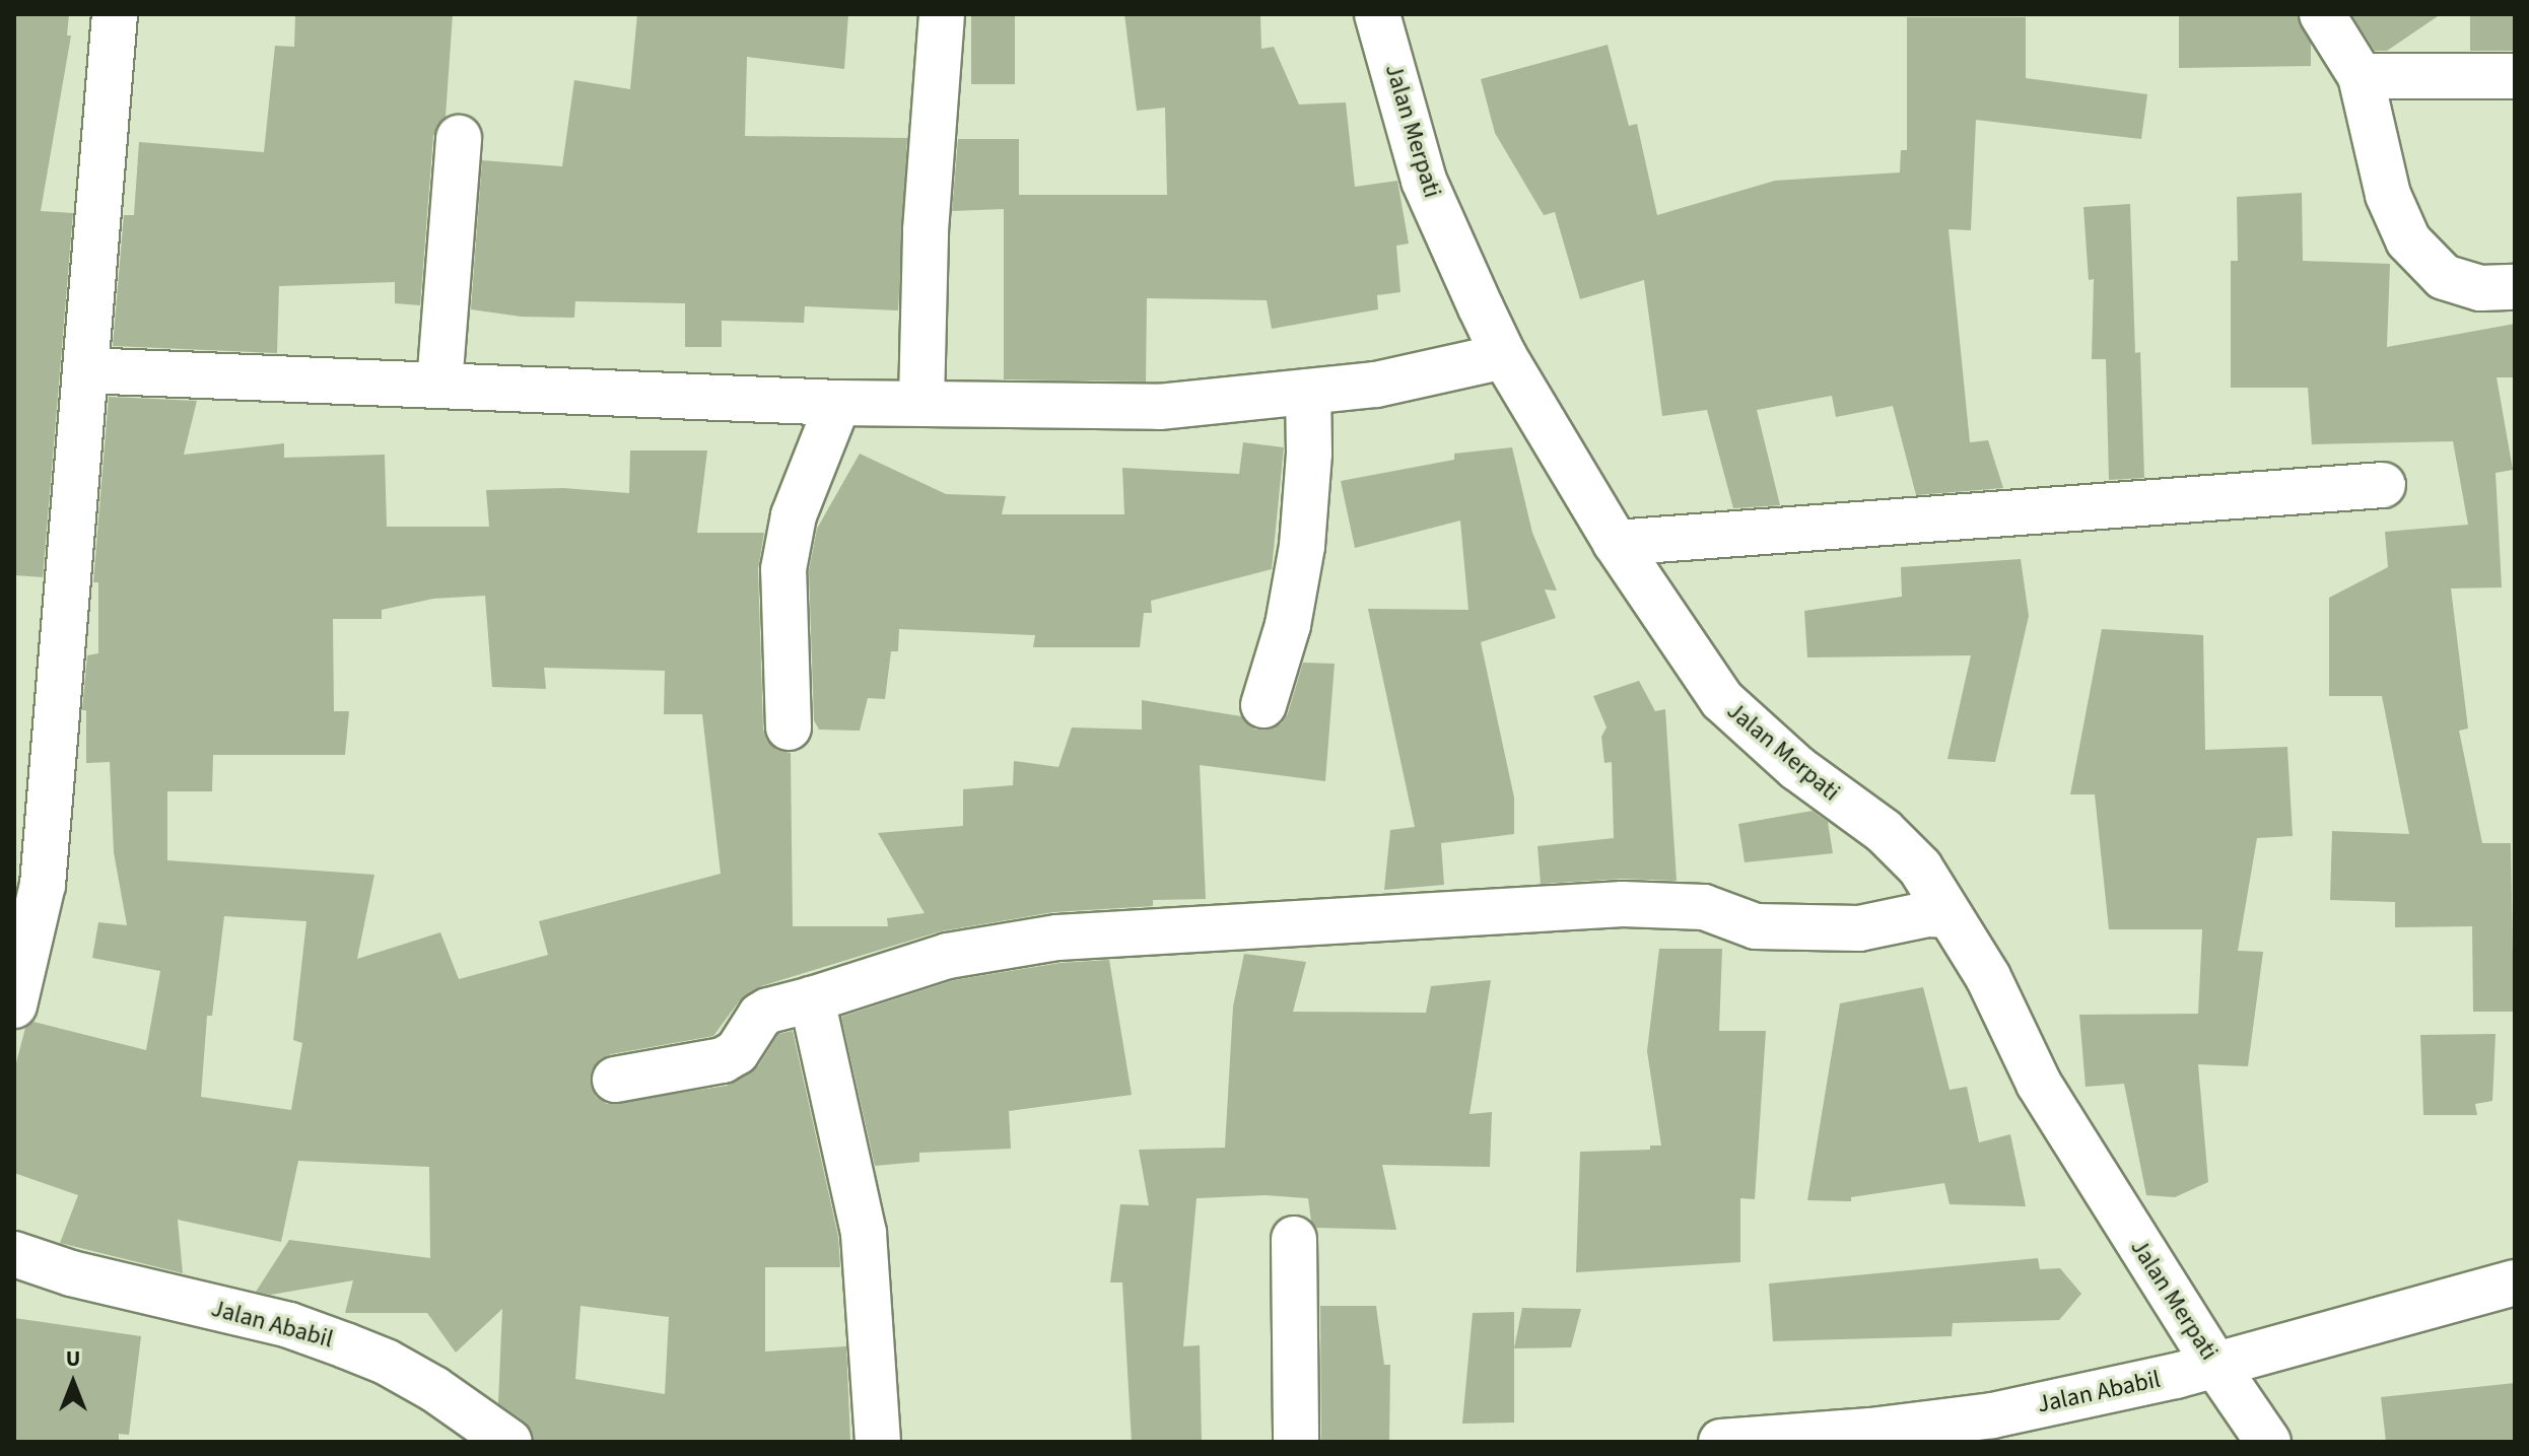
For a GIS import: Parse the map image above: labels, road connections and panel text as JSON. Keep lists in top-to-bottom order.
{
  "streets": {
    "street": ["Jalan Merpati", "Jalan Ababil"]
  },
  "crossings": [
    ["Jalan Merpati", "Jalan Ababil"]
  ],
  "north": "top"
}
